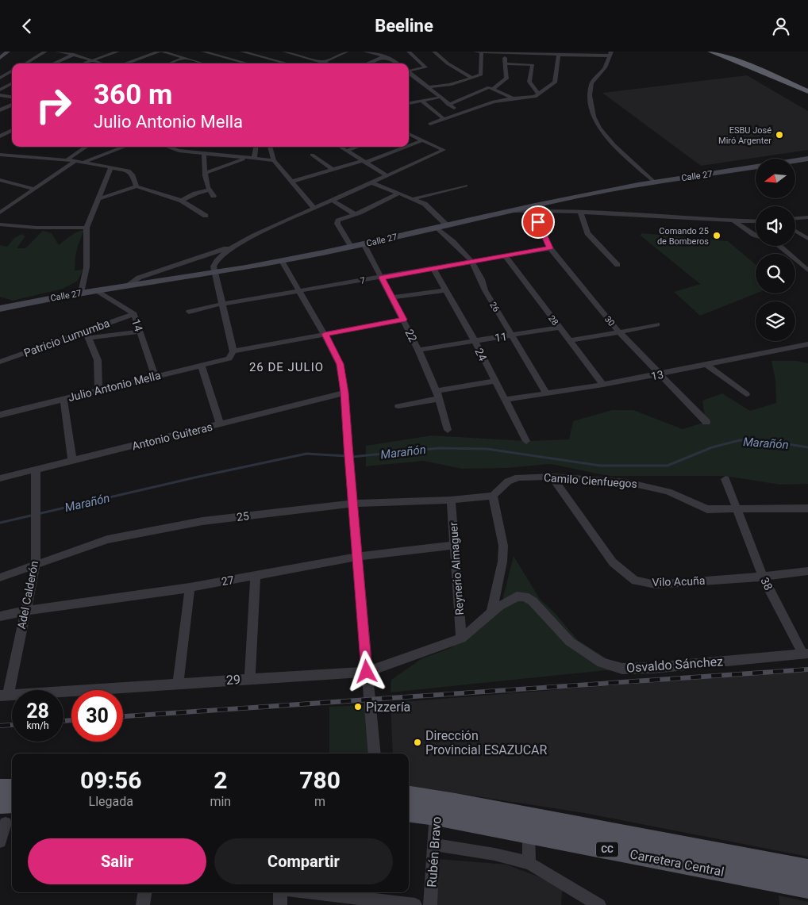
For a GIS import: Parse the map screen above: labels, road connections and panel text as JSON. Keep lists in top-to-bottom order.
{
  "streets": {
    "main road": ["Calle 27", "CC", "Carretera Central"],
    "street": [
      "7",
      "26",
      "28",
      "30",
      "14",
      "22",
      "11",
      "Patricio Lumumba",
      "24",
      "13",
      "Julio Antonio Mella",
      "Antonio Guiteras",
      "Camilo Cienfuegos",
      "25",
      "Reynerio Almaguer",
      "27",
      "Vilo Acuña",
      "38",
      "Adel Calderón",
      "Osvaldo Sánchez",
      "29",
      "Rubén Bravo"
    ]
  },
  "crossings": [
    ["Calle 27", "26"],
    ["Calle 27", "30"],
    ["Calle 27", "14"],
    ["Calle 27", "22"],
    ["7", "26"],
    ["7", "28"],
    ["7", "30"],
    ["7", "22"],
    ["7", "24"],
    ["26", "11"],
    ["26", "13"],
    ["28", "11"],
    ["28", "13"],
    ["30", "13"],
    ["14", "Patricio Lumumba"],
    ["14", "Julio Antonio Mella"],
    ["22", "11"],
    ["22", "Julio Antonio Mella"],
    ["11", "24"],
    ["24", "13"],
    ["Antonio Guiteras", "Adel Calderón"],
    ["Camilo Cienfuegos", "25"],
    ["Camilo Cienfuegos", "Vilo Acuña"],
    ["Camilo Cienfuegos", "38"],
    ["25", "Reynerio Almaguer"],
    ["25", "Adel Calderón"],
    ["Reynerio Almaguer", "27"],
    ["Reynerio Almaguer", "Osvaldo Sánchez"],
    ["Reynerio Almaguer", "29"],
    ["27", "Adel Calderón"],
    ["Vilo Acuña", "38"],
    ["38", "Osvaldo Sánchez"],
    ["Adel Calderón", "29"],
    ["Osvaldo Sánchez", "29"],
    ["Rubén Bravo", "Carretera Central"]
  ],
  "districts": ["26 DE JULIO"],
  "water": ["Marañón"],
  "places": [
    "ESBU José Miró Argenter",
    "Comando 25 de Bomberos",
    "Pizzería",
    "Dirección Provincial ESAZUCAR"
  ],
  "north": "left",
  "page": {
    "header": "Beeline",
    "turn": ["360 m", "Julio Antonio Mella"],
    "speed": "28 km/h",
    "limit": "30",
    "eta": [
      "09:56",
      "Llegada",
      "2",
      "min",
      "780",
      "m"
    ],
    "buttons": ["Salir", "Compartir"]
  }
}
